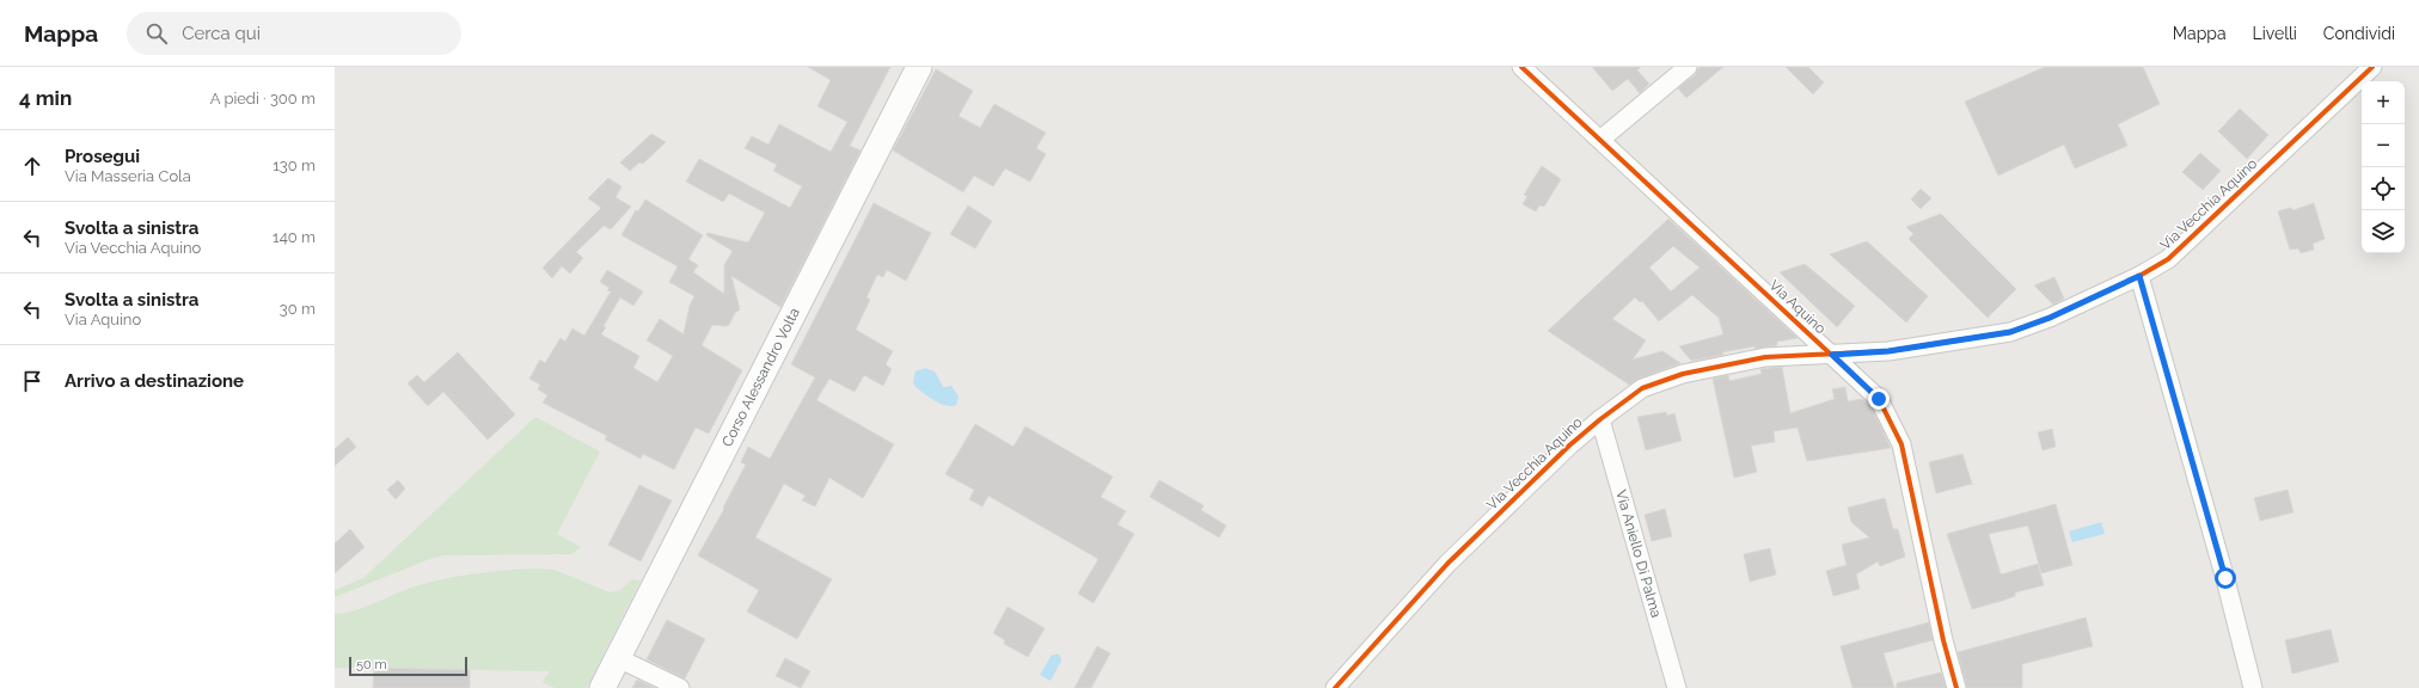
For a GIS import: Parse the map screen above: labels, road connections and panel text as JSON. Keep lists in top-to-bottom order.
{
  "streets": {
    "main road": ["Corso Alessandro Volta"],
    "street": ["Via Vecchia Aquino", "Via Aquino", "Via Aniello Di Palma"]
  },
  "crossings": [
    ["Via Vecchia Aquino", "Via Aquino"],
    ["Via Vecchia Aquino", "Via Aniello Di Palma"]
  ],
  "scale_bar": "50 m",
  "page": {
    "header": "Mappa",
    "search": "Cerca qui",
    "nav": ["Mappa", "Livelli", "Condividi"],
    "heading": ["4 min", "A piedi · 300 m"],
    "map_buttons": ["+", "−"],
    "list": [
      ["Prosegui", "Via Masseria Cola", "130 m"],
      ["Svolta a sinistra", "Via Vecchia Aquino", "140 m"],
      ["Svolta a sinistra", "Via Aquino", "30 m"],
      "Arrivo a destinazione"
    ],
    "scale": "50 m"
  }
}
